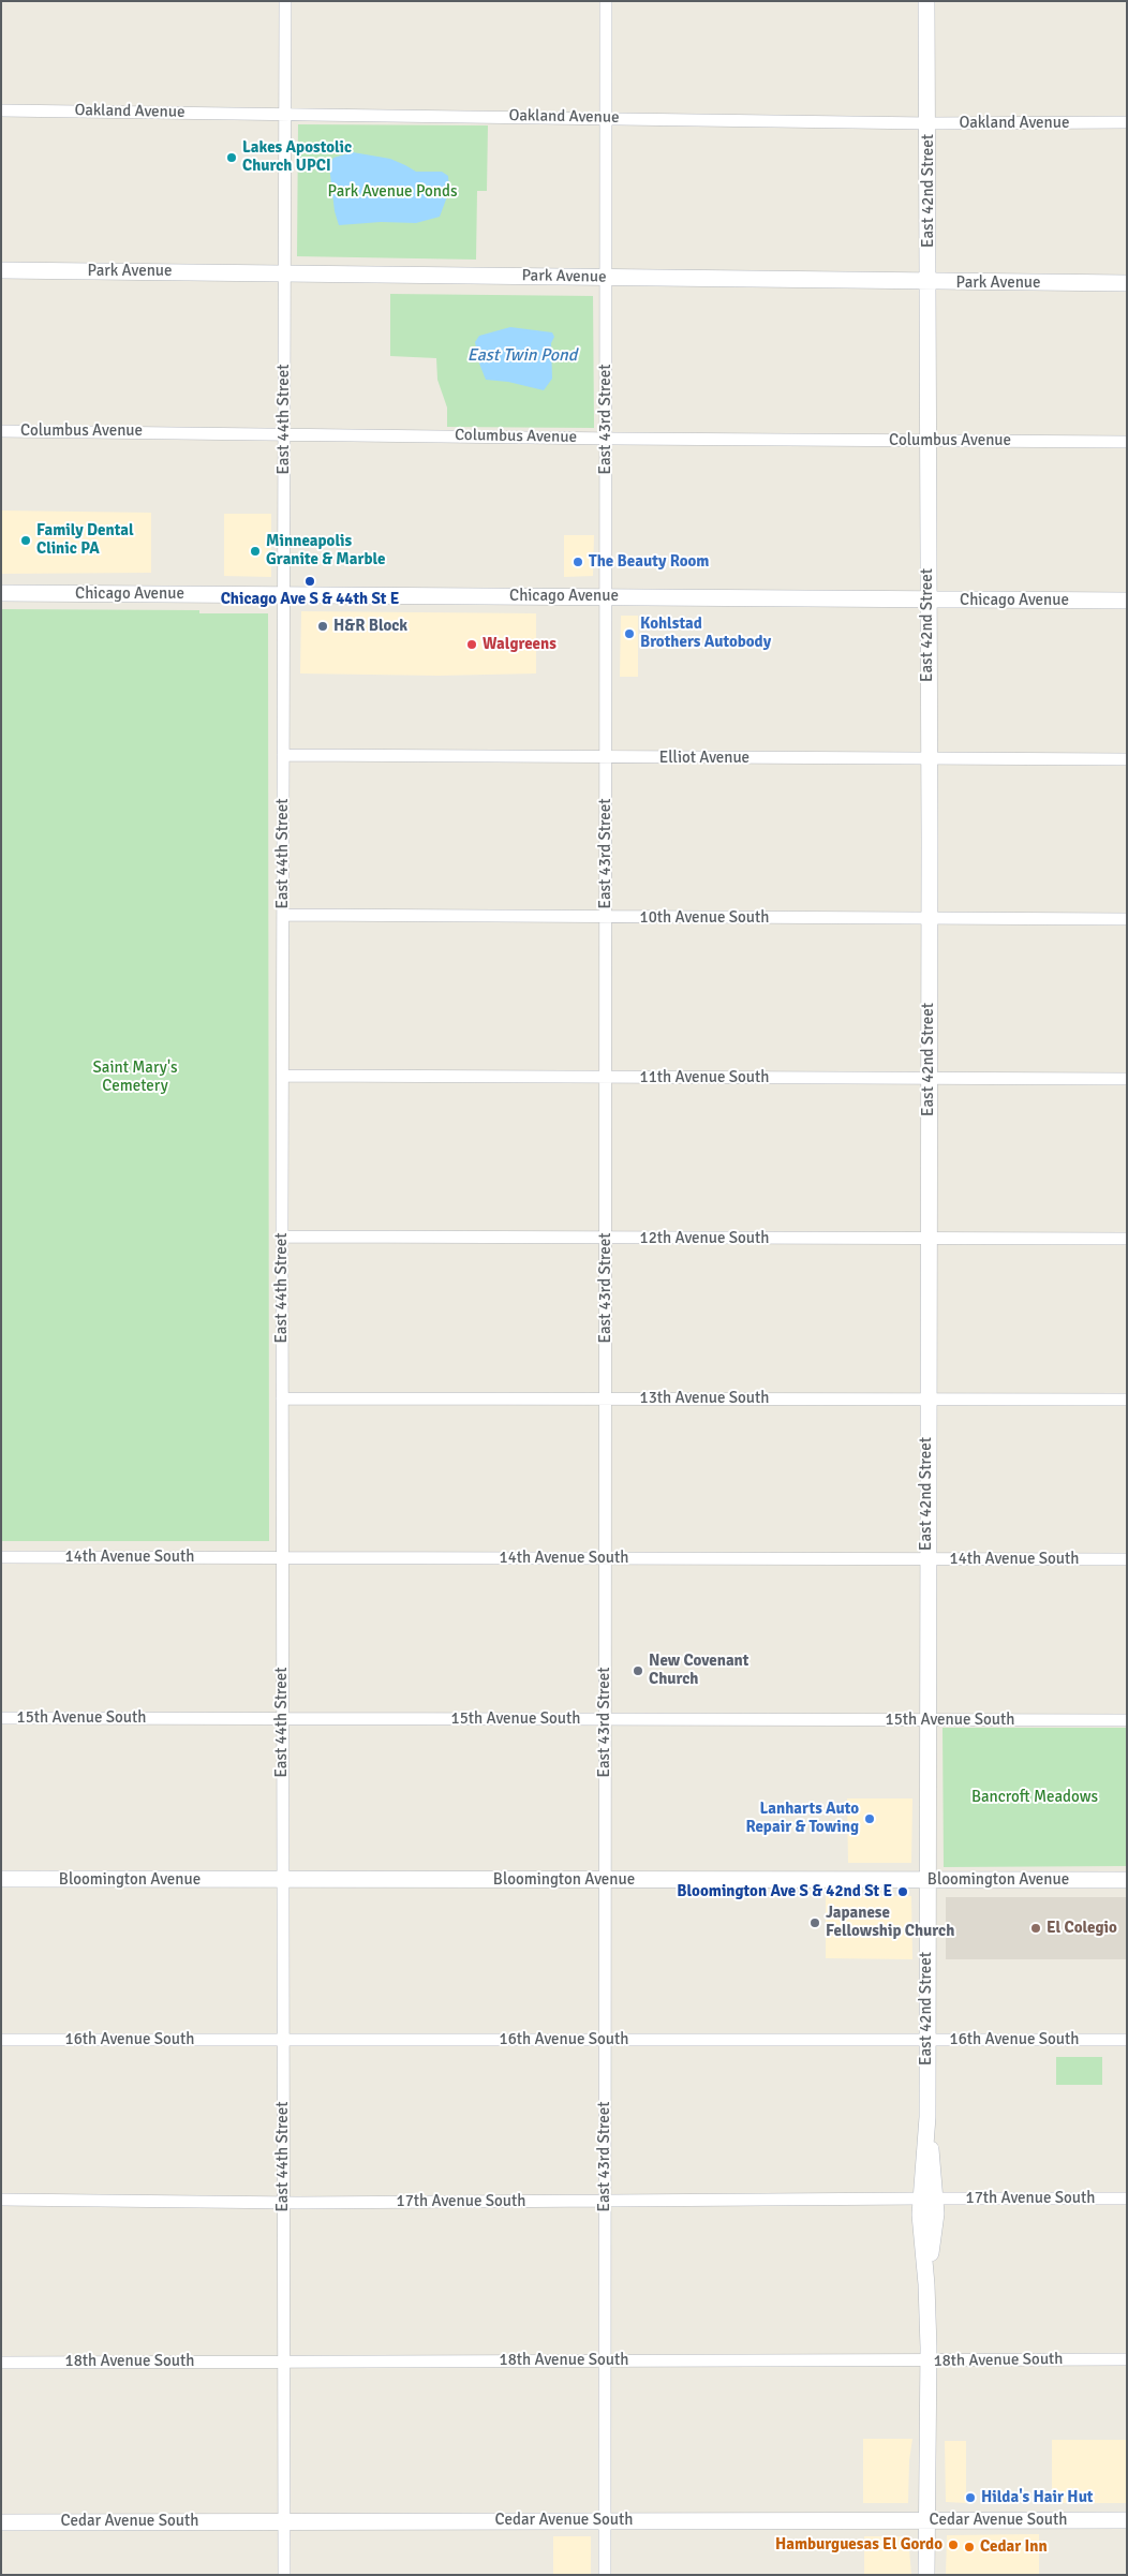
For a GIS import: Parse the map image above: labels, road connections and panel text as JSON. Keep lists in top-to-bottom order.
{
  "streets": {
    "street": [
      "Oakland Avenue",
      "East 42nd Street",
      "Park Avenue",
      "East 44th Street",
      "East 43rd Street",
      "Columbus Avenue",
      "Chicago Avenue",
      "Elliot Avenue",
      "10th Avenue South",
      "11th Avenue South",
      "12th Avenue South",
      "13th Avenue South",
      "14th Avenue South",
      "15th Avenue South",
      "Bloomington Avenue",
      "16th Avenue South",
      "17th Avenue South",
      "18th Avenue South",
      "Cedar Avenue South"
    ]
  },
  "crossings": [
    ["Oakland Avenue", "East 42nd Street"],
    ["Oakland Avenue", "East 44th Street"],
    ["Oakland Avenue", "East 43rd Street"],
    ["East 42nd Street", "Park Avenue"],
    ["East 42nd Street", "Columbus Avenue"],
    ["East 42nd Street", "Chicago Avenue"],
    ["East 42nd Street", "Elliot Avenue"],
    ["East 42nd Street", "10th Avenue South"],
    ["East 42nd Street", "11th Avenue South"],
    ["East 42nd Street", "12th Avenue South"],
    ["East 42nd Street", "13th Avenue South"],
    ["East 42nd Street", "14th Avenue South"],
    ["East 42nd Street", "15th Avenue South"],
    ["East 42nd Street", "Bloomington Avenue"],
    ["East 42nd Street", "16th Avenue South"],
    ["East 42nd Street", "17th Avenue South"],
    ["East 42nd Street", "18th Avenue South"],
    ["East 42nd Street", "Cedar Avenue South"],
    ["Park Avenue", "East 44th Street"],
    ["Park Avenue", "East 43rd Street"],
    ["East 44th Street", "Columbus Avenue"],
    ["East 44th Street", "Chicago Avenue"],
    ["East 44th Street", "Elliot Avenue"],
    ["East 44th Street", "10th Avenue South"],
    ["East 44th Street", "11th Avenue South"],
    ["East 44th Street", "12th Avenue South"],
    ["East 44th Street", "13th Avenue South"],
    ["East 44th Street", "14th Avenue South"],
    ["East 44th Street", "15th Avenue South"],
    ["East 44th Street", "Bloomington Avenue"],
    ["East 44th Street", "16th Avenue South"],
    ["East 44th Street", "17th Avenue South"],
    ["East 44th Street", "18th Avenue South"],
    ["East 44th Street", "Cedar Avenue South"],
    ["East 43rd Street", "Columbus Avenue"],
    ["East 43rd Street", "Chicago Avenue"],
    ["East 43rd Street", "Elliot Avenue"],
    ["East 43rd Street", "10th Avenue South"],
    ["East 43rd Street", "11th Avenue South"],
    ["East 43rd Street", "12th Avenue South"],
    ["East 43rd Street", "13th Avenue South"],
    ["East 43rd Street", "14th Avenue South"],
    ["East 43rd Street", "15th Avenue South"],
    ["East 43rd Street", "Bloomington Avenue"],
    ["East 43rd Street", "16th Avenue South"],
    ["East 43rd Street", "17th Avenue South"],
    ["East 43rd Street", "18th Avenue South"],
    ["East 43rd Street", "Cedar Avenue South"]
  ],
  "water": ["East Twin Pond"],
  "parks": ["Park Avenue Ponds", "Saint Mary's Cemetery", "Bancroft Meadows"],
  "places": [
    "Lakes Apostolic Church UPCI",
    "Family Dental Clinic PA",
    "Minneapolis Granite & Marble",
    "The Beauty Room",
    "Chicago Ave S & 44th St E",
    "H&R Block",
    "Kohlstad Brothers Autobody",
    "Walgreens",
    "New Covenant Church",
    "Lanharts Auto Repair & Towing",
    "Bloomington Ave S & 42nd St E",
    "Japanese Fellowship Church",
    "El Colegio",
    "Hilda's Hair Hut",
    "Hamburguesas El Gordo",
    "Cedar Inn"
  ]
}
